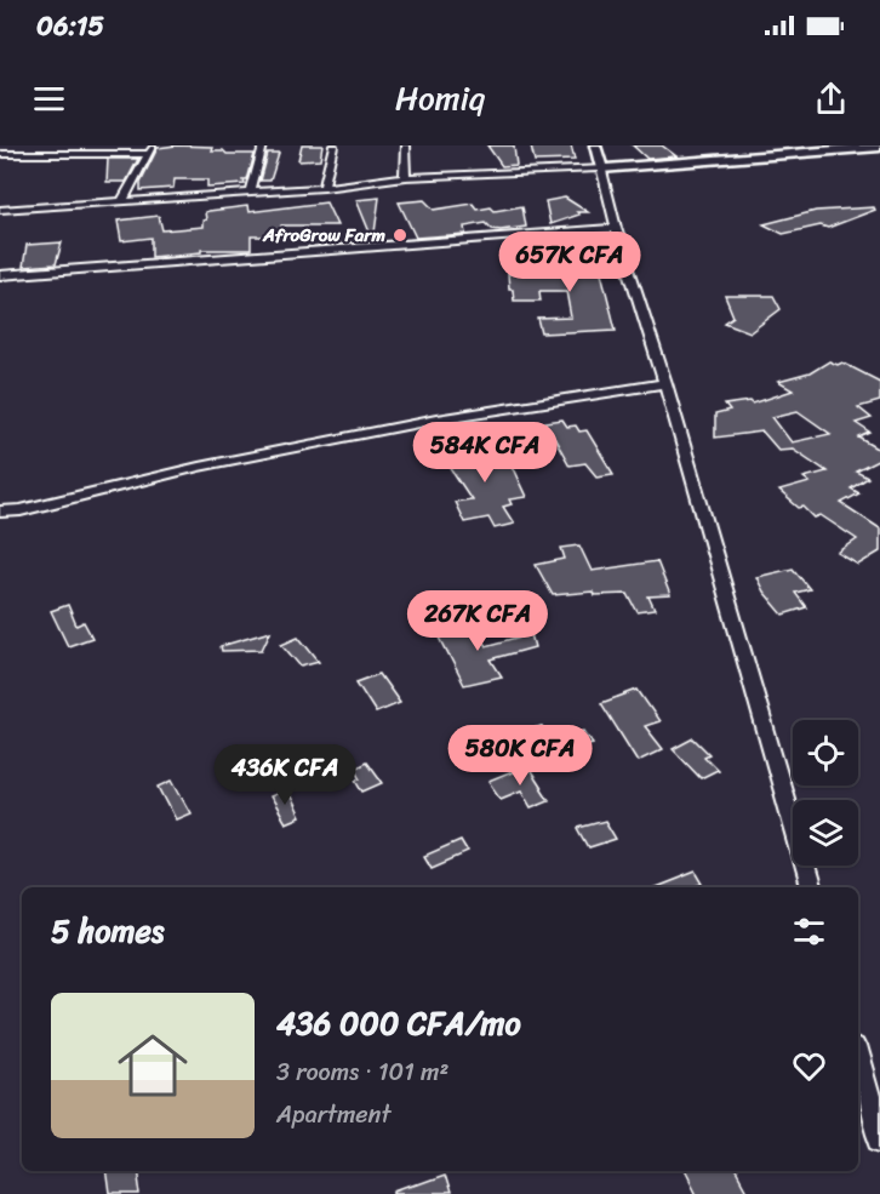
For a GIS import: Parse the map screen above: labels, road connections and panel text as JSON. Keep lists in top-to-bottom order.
{
  "places": ["AfroGrow Farm"],
  "page": {
    "status": "06:15",
    "header": "Homiq",
    "price": [
      "657K CFA",
      "584K CFA",
      "267K CFA",
      "580K CFA",
      "436K CFA"
    ],
    "heading": "5 homes",
    "list": [
      {
        "name": "436 000 CFA/mo",
        "note": "3 rooms · 101 m² · Apartment"
      }
    ]
  }
}
